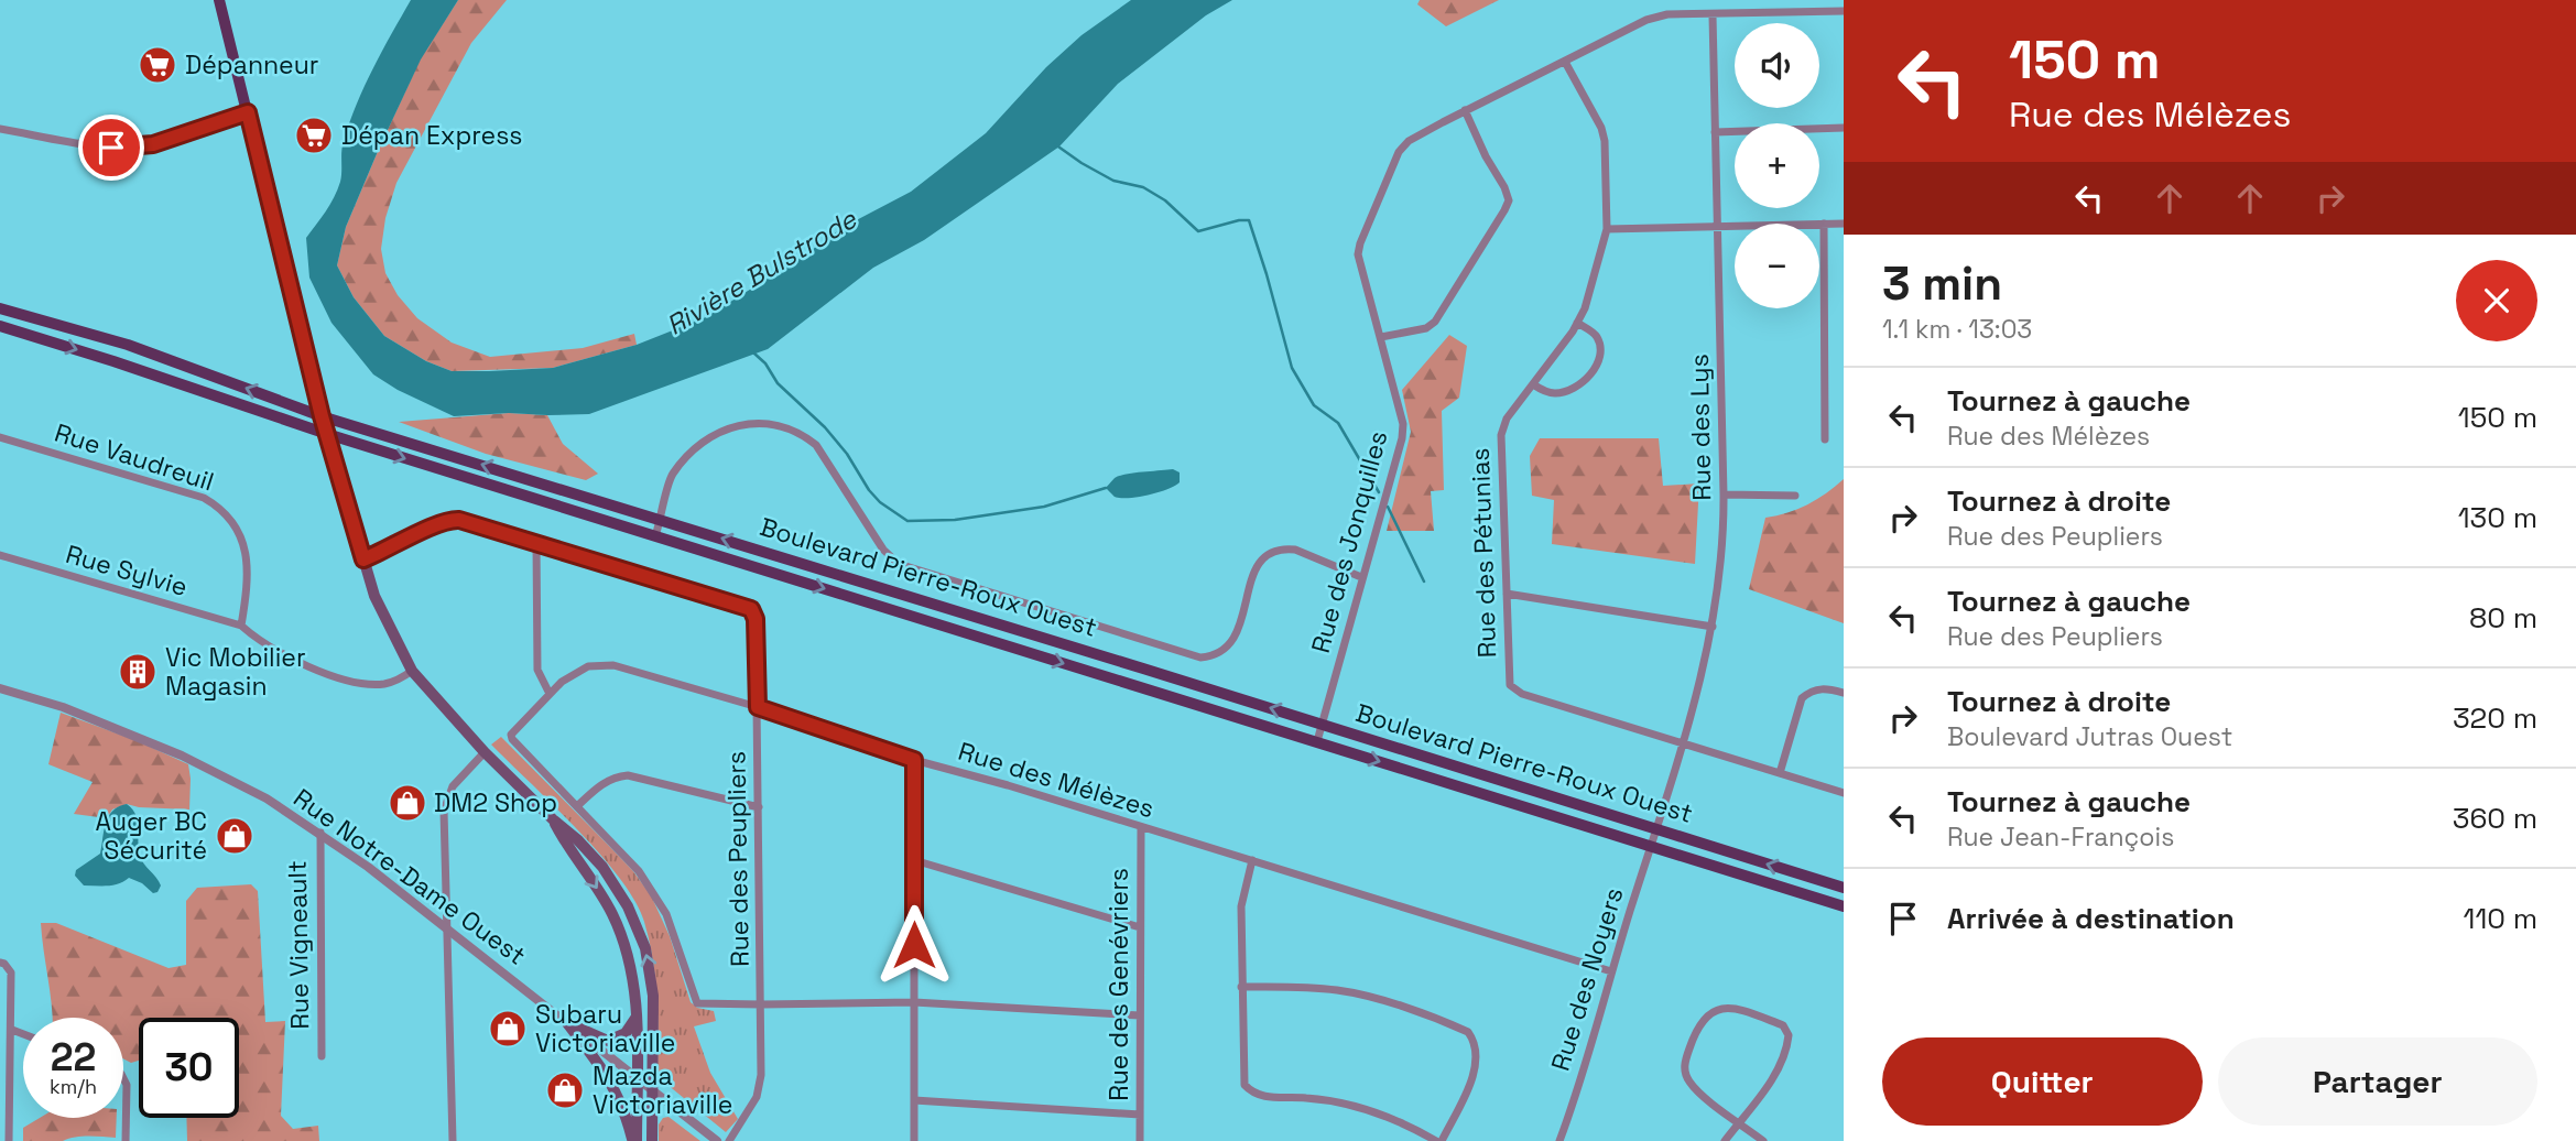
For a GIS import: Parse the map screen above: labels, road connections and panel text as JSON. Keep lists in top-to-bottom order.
{
  "streets": {
    "main road": ["Boulevard Pierre-Roux Ouest"],
    "street": [
      "Rue des Lys",
      "Rue Vaudreuil",
      "Rue des Jonquilles",
      "Rue des Pétunias",
      "Rue Sylvie",
      "Rue des Mélèzes",
      "Rue des Peupliers",
      "Rue Notre-Dame Ouest",
      "Rue Vigneault",
      "Rue des Noyers",
      "Rue des Genévriers"
    ]
  },
  "crossings": [
    ["Rue des Lys", "Rue des Jonquilles"],
    ["Rue des Lys", "Rue des Pétunias"],
    ["Rue des Lys", "Boulevard Pierre-Roux Ouest"],
    ["Rue des Lys", "Rue des Noyers"],
    ["Rue Vaudreuil", "Rue Sylvie"],
    ["Rue des Jonquilles", "Rue des Pétunias"],
    ["Rue des Jonquilles", "Boulevard Pierre-Roux Ouest"],
    ["Boulevard Pierre-Roux Ouest", "Rue des Noyers"],
    ["Rue des Mélèzes", "Rue des Peupliers"],
    ["Rue des Mélèzes", "Rue des Noyers"],
    ["Rue des Mélèzes", "Rue des Genévriers"],
    ["Rue Notre-Dame Ouest", "Rue Vigneault"]
  ],
  "water": ["Rivière Bulstrode"],
  "places": {
    "supermarket": ["Dépanneur", "Dépan Express"],
    "building": ["Vic Mobilier Magasin"],
    "shop": [
      "DM2 Shop",
      "Auger BC Sécurité",
      "Subaru Victoriaville",
      "Mazda Victoriaville"
    ]
  },
  "page": {
    "turn": ["150 m", "Rue des Mélèzes"],
    "map_buttons": ["+", "−"],
    "heading": ["3 min", "1.1 km · 13:03"],
    "list": [
      {
        "name": "Tournez à gauche",
        "note": "Rue des Mélèzes",
        "value": "150 m"
      },
      {
        "name": "Tournez à droite",
        "note": "Rue des Peupliers",
        "value": "130 m"
      },
      {
        "name": "Tournez à gauche",
        "note": "Rue des Peupliers",
        "value": "80 m"
      },
      {
        "name": "Tournez à droite",
        "note": "Boulevard Jutras Ouest",
        "value": "320 m"
      },
      {
        "name": "Tournez à gauche",
        "note": "Rue Jean-François",
        "value": "360 m"
      },
      {
        "name": "Arrivée à destination",
        "value": "110 m"
      }
    ],
    "speed": "22 km/h",
    "limit": "30",
    "buttons": ["Quitter", "Partager"]
  }
}
